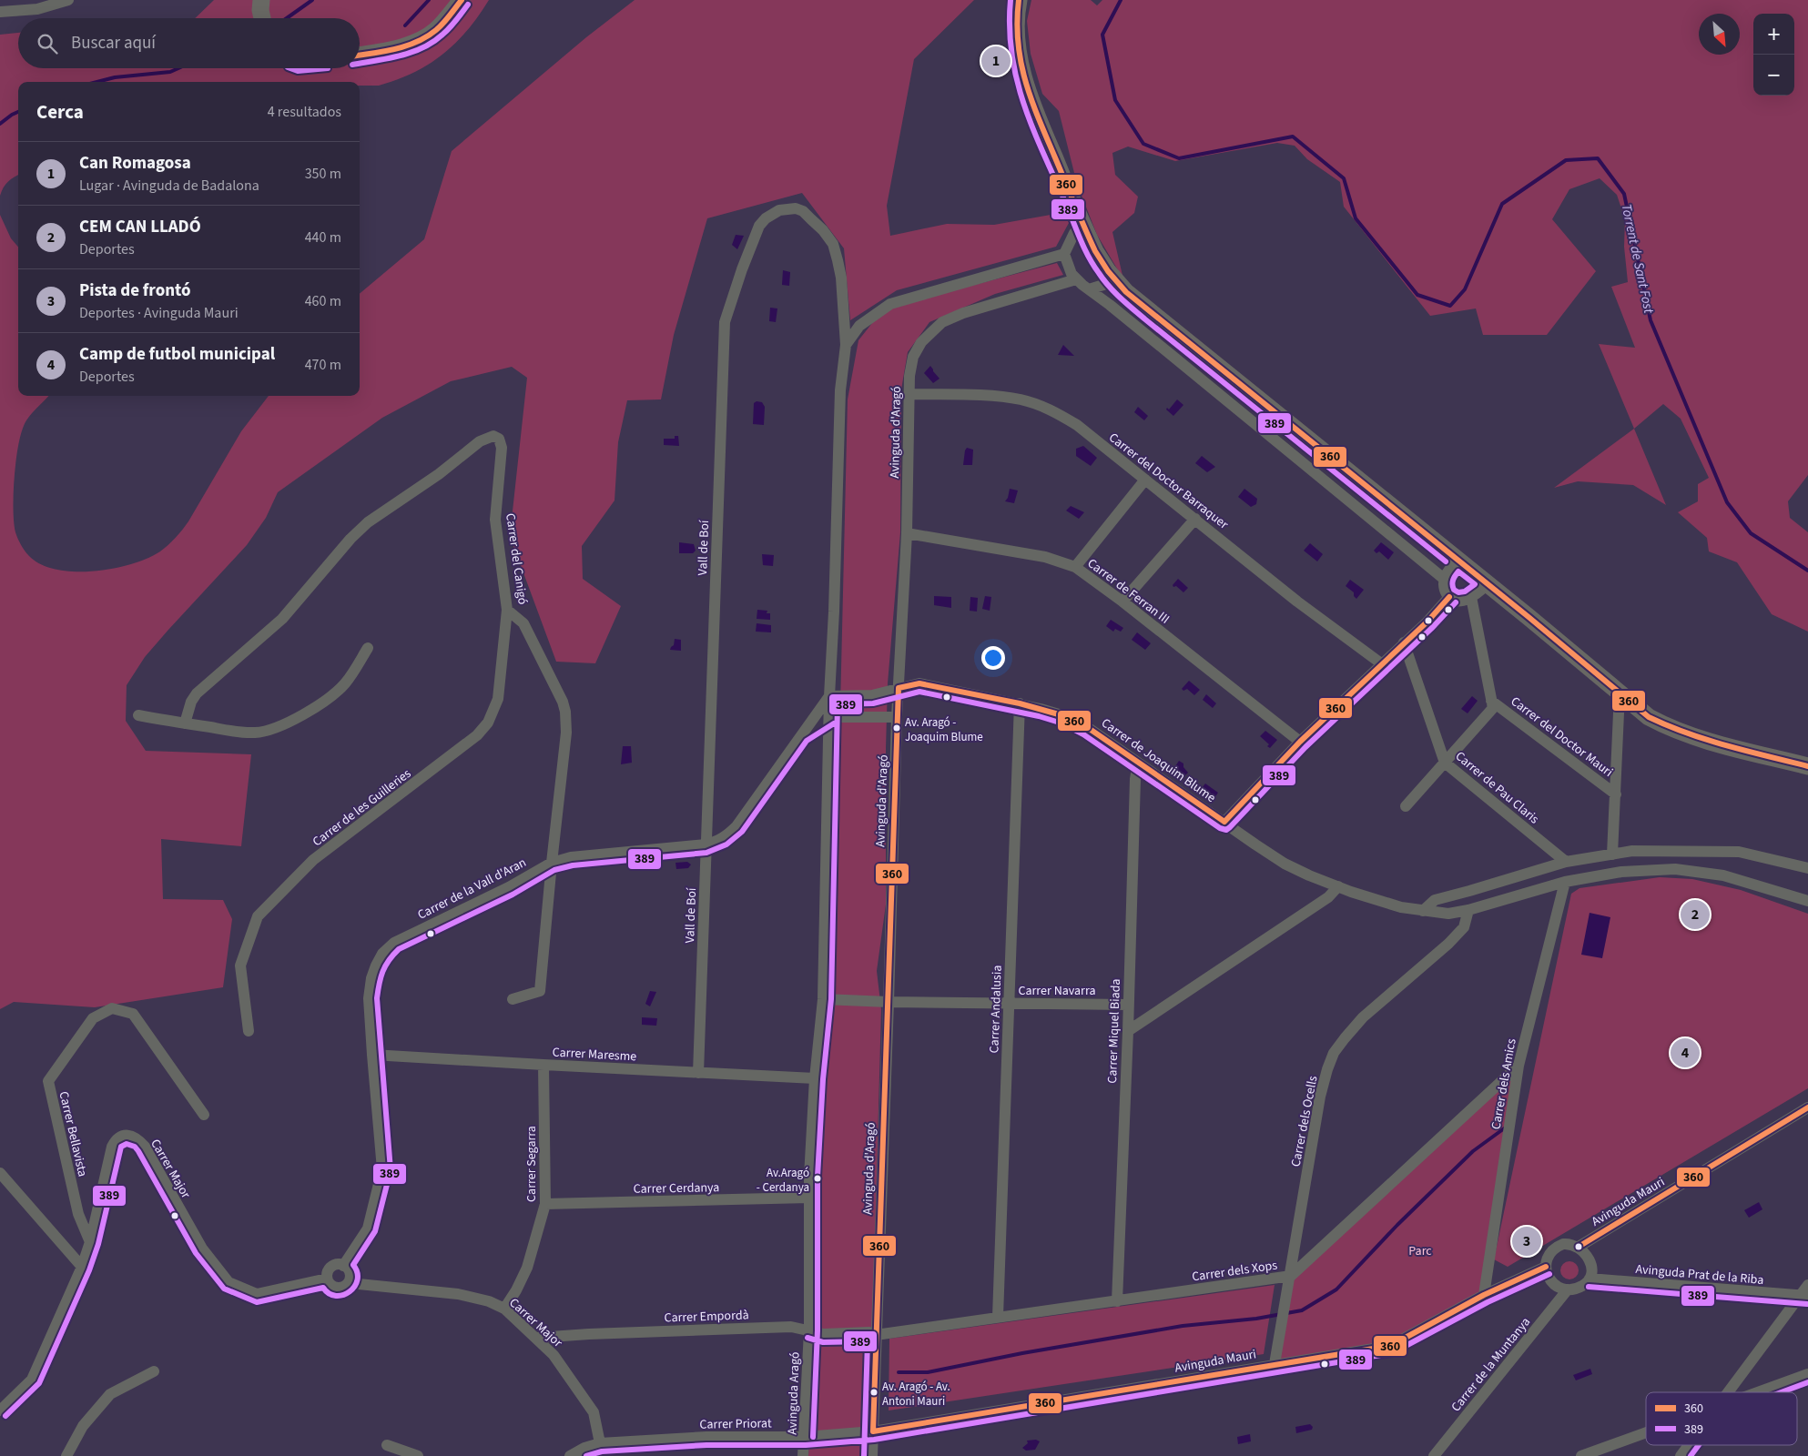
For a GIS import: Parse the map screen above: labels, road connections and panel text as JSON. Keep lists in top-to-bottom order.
{
  "streets": {
    "street": [
      "Avinguda d'Aragó",
      "Carrer del Doctor Barraquer",
      "Vall de Boí",
      "Carrer del Canigó",
      "Carrer de Ferran III",
      "Carrer del Doctor Mauri",
      "Carrer de Joaquim Blume",
      "Carrer de Pau Claris",
      "Carrer de les Guilleries",
      "Carrer de la Vall d'Aran",
      "Carrer Navarra",
      "Carrer Andalusia",
      "Carrer Miquel Biada",
      "Carrer Maresme",
      "Carrer dels Amics",
      "Carrer dels Ocells",
      "Carrer Bellavista",
      "Carrer Segarra",
      "Carrer Major",
      "Carrer Cerdanya",
      "Avinguda Mauri",
      "Carrer dels Xops",
      "Avinguda Prat de la Riba",
      "Carrer Empordà",
      "Carrer de la Muntanya",
      "Avinguda Aragó",
      "Carrer Priorat"
    ]
  },
  "crossings": [
    ["Avinguda d'Aragó", "Carrer del Doctor Barraquer"],
    ["Avinguda d'Aragó", "Carrer de Ferran III"],
    ["Avinguda d'Aragó", "Carrer de Joaquim Blume"],
    ["Avinguda d'Aragó", "Carrer Navarra"],
    ["Avinguda d'Aragó", "Avinguda Mauri"],
    ["Avinguda d'Aragó", "Carrer dels Xops"],
    ["Avinguda d'Aragó", "Carrer Empordà"],
    ["Avinguda d'Aragó", "Carrer Priorat"],
    ["Vall de Boí", "Carrer de la Vall d'Aran"],
    ["Vall de Boí", "Carrer Maresme"],
    ["Carrer del Canigó", "Carrer de les Guilleries"],
    ["Carrer del Canigó", "Carrer de la Vall d'Aran"],
    ["Carrer del Doctor Mauri", "Carrer de Pau Claris"],
    ["Carrer de Joaquim Blume", "Carrer de la Vall d'Aran"],
    ["Carrer de Joaquim Blume", "Carrer Andalusia"],
    ["Carrer de Joaquim Blume", "Carrer Miquel Biada"],
    ["Carrer de Joaquim Blume", "Carrer dels Amics"],
    ["Carrer de Joaquim Blume", "Carrer dels Ocells"],
    ["Carrer de la Vall d'Aran", "Carrer Maresme"],
    ["Carrer de la Vall d'Aran", "Carrer Major"],
    ["Carrer Navarra", "Carrer Andalusia"],
    ["Carrer Navarra", "Carrer Miquel Biada"],
    ["Carrer Andalusia", "Carrer dels Xops"],
    ["Carrer Miquel Biada", "Carrer dels Xops"],
    ["Carrer Maresme", "Carrer Segarra"],
    ["Carrer dels Amics", "Avinguda Mauri"],
    ["Carrer dels Amics", "Carrer dels Xops"],
    ["Carrer dels Ocells", "Avinguda Mauri"],
    ["Carrer dels Ocells", "Carrer dels Xops"],
    ["Carrer Bellavista", "Carrer Major"],
    ["Carrer Segarra", "Carrer Major"],
    ["Carrer Segarra", "Carrer Cerdanya"],
    ["Carrer Major", "Carrer Empordà"],
    ["Carrer Major", "Carrer Priorat"],
    ["Avinguda Mauri", "Avinguda Prat de la Riba"],
    ["Avinguda Mauri", "Carrer de la Muntanya"],
    ["Avinguda Mauri", "Carrer Priorat"],
    ["Carrer dels Xops", "Carrer Empordà"],
    ["Avinguda Prat de la Riba", "Carrer de la Muntanya"],
    ["Carrer Empordà", "Avinguda Aragó"],
    ["Avinguda Aragó", "Carrer Priorat"]
  ],
  "water": ["Torrent de Sant Fost"],
  "parks": ["Parc"],
  "places": ["Av. Aragó - Joaquim Blume", "Av.Aragó - Cerdanya", "Av. Aragó - Av. Antoni Mauri"],
  "lines": ["transit line 360", "transit line 389"],
  "legend": ["360", "389"],
  "north": "bottom right",
  "page": {
    "map_buttons": ["+", "−"],
    "search": "Buscar aquí",
    "pins": [
      "1",
      "2",
      "4",
      "3"
    ],
    "heading": ["Cerca", "4 resultados"],
    "list": [
      {
        "mark": "1",
        "name": "Can Romagosa",
        "note": "Lugar · Avinguda de Badalona",
        "value": "350 m"
      },
      {
        "mark": "2",
        "name": "CEM CAN LLADÓ",
        "note": "Deportes",
        "value": "440 m"
      },
      {
        "mark": "3",
        "name": "Pista de frontó",
        "note": "Deportes · Avinguda Mauri",
        "value": "460 m"
      },
      {
        "mark": "4",
        "name": "Camp de futbol municipal",
        "note": "Deportes",
        "value": "470 m"
      }
    ]
  }
}
